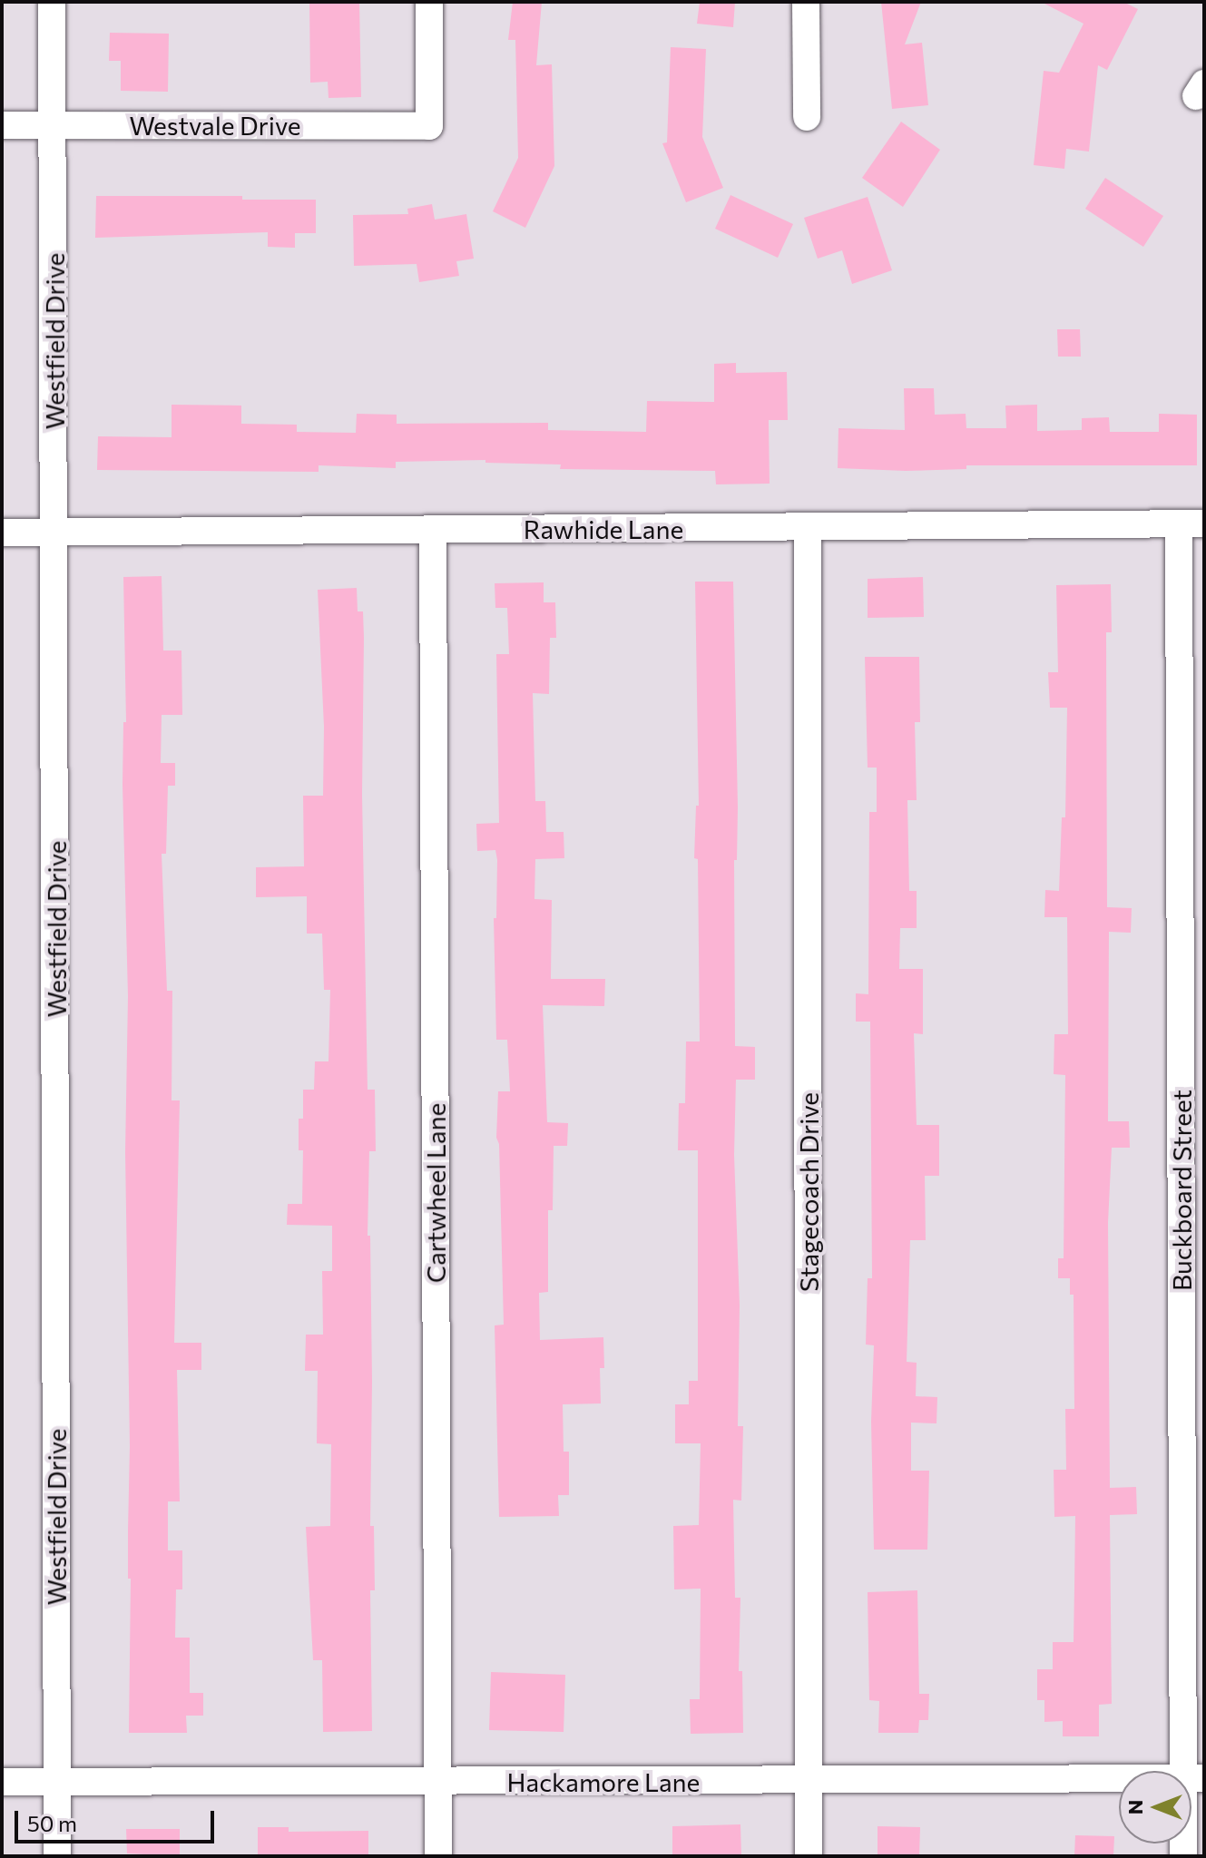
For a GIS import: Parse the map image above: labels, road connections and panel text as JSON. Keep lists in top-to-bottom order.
{
  "streets": {
    "street": [
      "Westvale Drive",
      "Westfield Drive",
      "Rawhide Lane",
      "Buckboard Street",
      "Stagecoach Drive",
      "Cartwheel Lane",
      "Hackamore Lane"
    ]
  },
  "crossings": [
    ["Westvale Drive", "Westfield Drive"],
    ["Westfield Drive", "Rawhide Lane"],
    ["Westfield Drive", "Hackamore Lane"],
    ["Rawhide Lane", "Buckboard Street"],
    ["Rawhide Lane", "Stagecoach Drive"],
    ["Rawhide Lane", "Cartwheel Lane"],
    ["Buckboard Street", "Hackamore Lane"],
    ["Stagecoach Drive", "Hackamore Lane"],
    ["Cartwheel Lane", "Hackamore Lane"]
  ],
  "scale_bar": "50 m",
  "north": "left"
}
